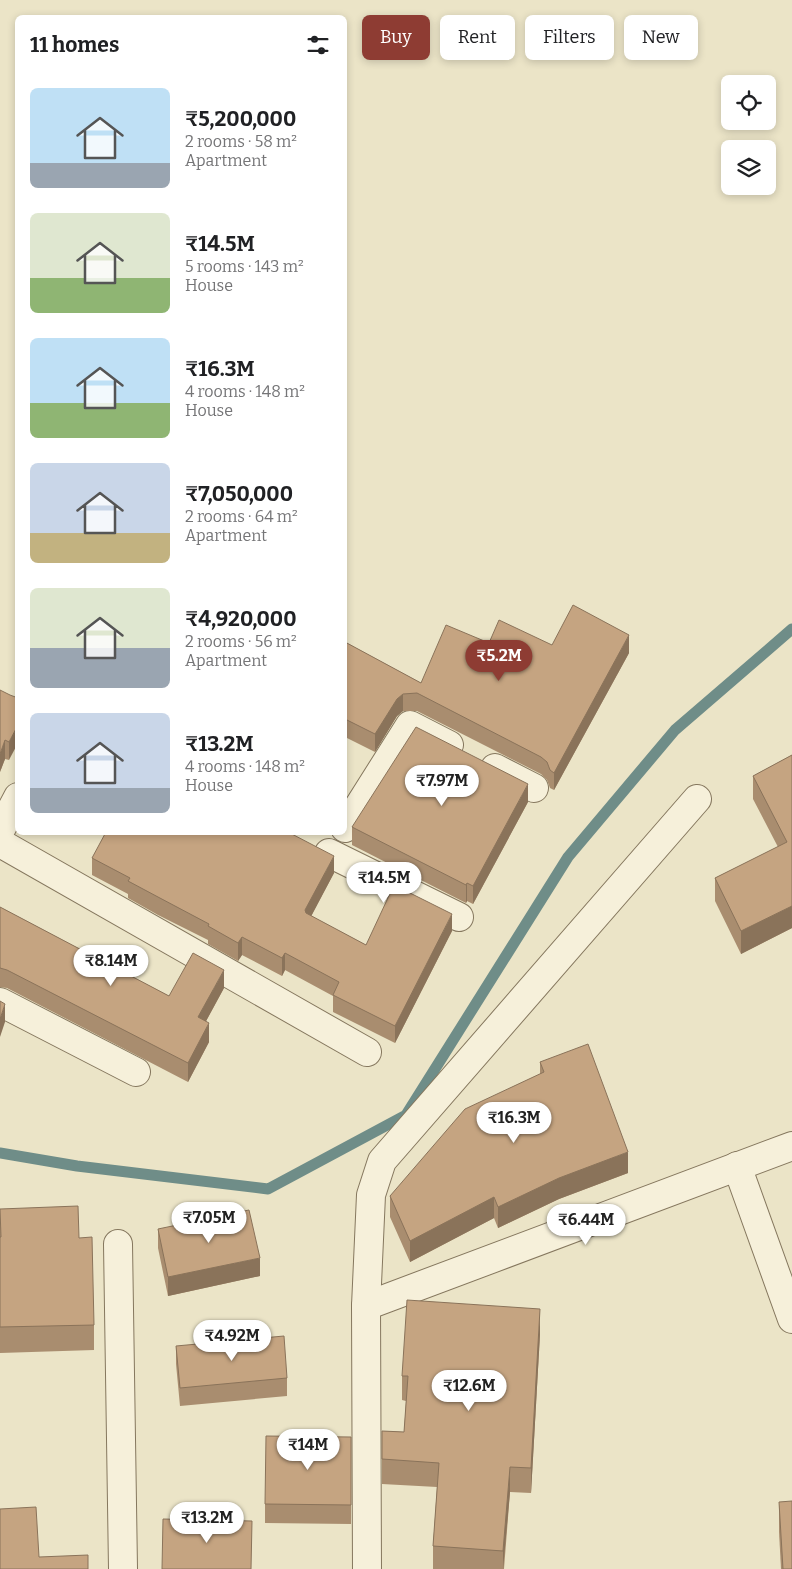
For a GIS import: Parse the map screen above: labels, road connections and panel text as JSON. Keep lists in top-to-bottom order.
{
  "page": {
    "chip": [
      "Buy",
      "Rent",
      "Filters",
      "New"
    ],
    "heading": "11 homes",
    "list": [
      {
        "name": "₹5,200,000",
        "note": "2 rooms · 58 m² · Apartment"
      },
      {
        "name": "₹14.5M",
        "note": "5 rooms · 143 m² · House"
      },
      {
        "name": "₹16.3M",
        "note": "4 rooms · 148 m² · House"
      },
      {
        "name": "₹7,050,000",
        "note": "2 rooms · 64 m² · Apartment"
      },
      {
        "name": "₹4,920,000",
        "note": "2 rooms · 56 m² · Apartment"
      },
      {
        "name": "₹13.2M",
        "note": "4 rooms · 148 m² · House"
      }
    ],
    "price": [
      "₹5.2M",
      "₹7.97M",
      "₹14.5M",
      "₹8.14M",
      "₹16.3M",
      "₹7.05M",
      "₹6.44M",
      "₹4.92M",
      "₹12.6M",
      "₹14M",
      "₹13.2M"
    ]
  }
}
